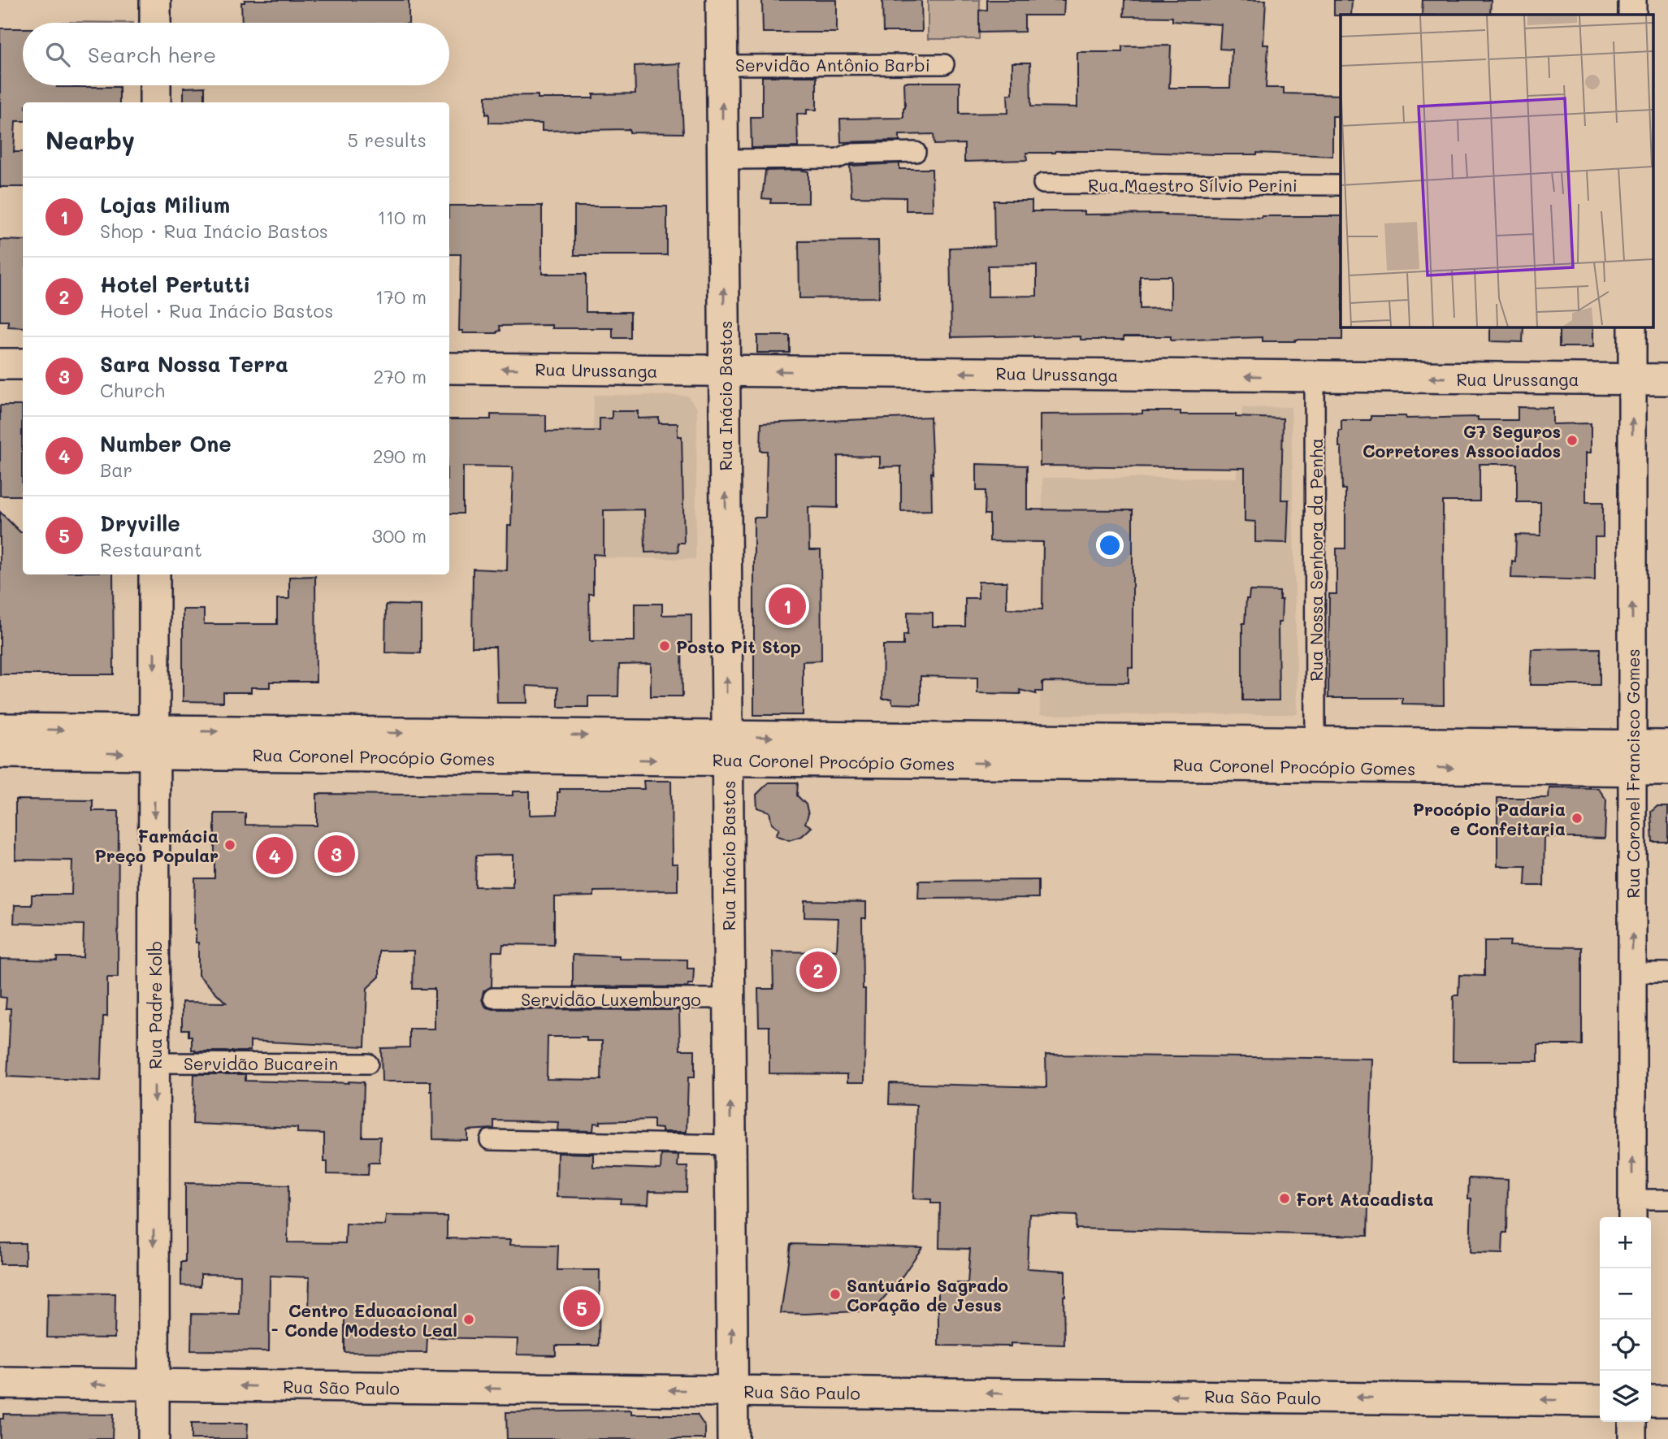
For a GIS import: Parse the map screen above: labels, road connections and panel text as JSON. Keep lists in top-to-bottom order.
{
  "streets": {
    "main road": [
      "Rua Urussanga",
      "Rua Inácio Bastos",
      "Rua Coronel Procópio Gomes",
      "Rua Coronel Francisco Gomes",
      "Rua Padre Kolb",
      "Rua São Paulo"
    ],
    "street": [
      "Servidão Antônio Barbi",
      "Rua Maestro Sílvio Perini",
      "Rua Nossa Senhora da Penha",
      "Servidão Luxemburgo",
      "Servidão Bucarein"
    ]
  },
  "crossings": [
    ["Servidão Antônio Barbi", "Rua Inácio Bastos"],
    ["Rua Urussanga", "Rua Inácio Bastos"],
    ["Rua Urussanga", "Rua Nossa Senhora da Penha"],
    ["Rua Urussanga", "Rua Coronel Francisco Gomes"],
    ["Rua Inácio Bastos", "Rua Coronel Procópio Gomes"],
    ["Rua Inácio Bastos", "Servidão Luxemburgo"],
    ["Rua Inácio Bastos", "Rua São Paulo"],
    ["Rua Nossa Senhora da Penha", "Rua Coronel Procópio Gomes"],
    ["Rua Coronel Procópio Gomes", "Rua Coronel Francisco Gomes"],
    ["Rua Coronel Procópio Gomes", "Rua Padre Kolb"],
    ["Rua Padre Kolb", "Servidão Bucarein"],
    ["Rua Padre Kolb", "Rua São Paulo"]
  ],
  "one_way": [
    "Rua Urussanga",
    "Rua Inácio Bastos",
    "Rua Coronel Procópio Gomes",
    "Rua Coronel Francisco Gomes",
    "Rua Padre Kolb",
    "Rua São Paulo"
  ],
  "places": [
    "G7 Seguros Corretores Associados",
    "Posto Pit Stop",
    "Procópio Padaria e Confeitaria",
    "Farmácia Preço Popular",
    "Fort Atacadista",
    "Santuário Sagrado Coração de Jesus",
    "Centro Educacional - Conde Modesto Leal"
  ],
  "page": {
    "search": "Search here",
    "heading": ["Nearby", "5 results"],
    "list": [
      {
        "mark": "1",
        "name": "Lojas Milium",
        "note": "Shop · Rua Inácio Bastos",
        "value": "110 m"
      },
      {
        "mark": "2",
        "name": "Hotel Pertutti",
        "note": "Hotel · Rua Inácio Bastos",
        "value": "170 m"
      },
      {
        "mark": "3",
        "name": "Sara Nossa Terra",
        "note": "Church",
        "value": "270 m"
      },
      {
        "mark": "4",
        "name": "Number One",
        "note": "Bar",
        "value": "290 m"
      },
      {
        "mark": "5",
        "name": "Dryville",
        "note": "Restaurant",
        "value": "300 m"
      }
    ],
    "pins": [
      "1",
      "3",
      "4",
      "2",
      "5"
    ],
    "map_buttons": ["+", "−"]
  }
}
